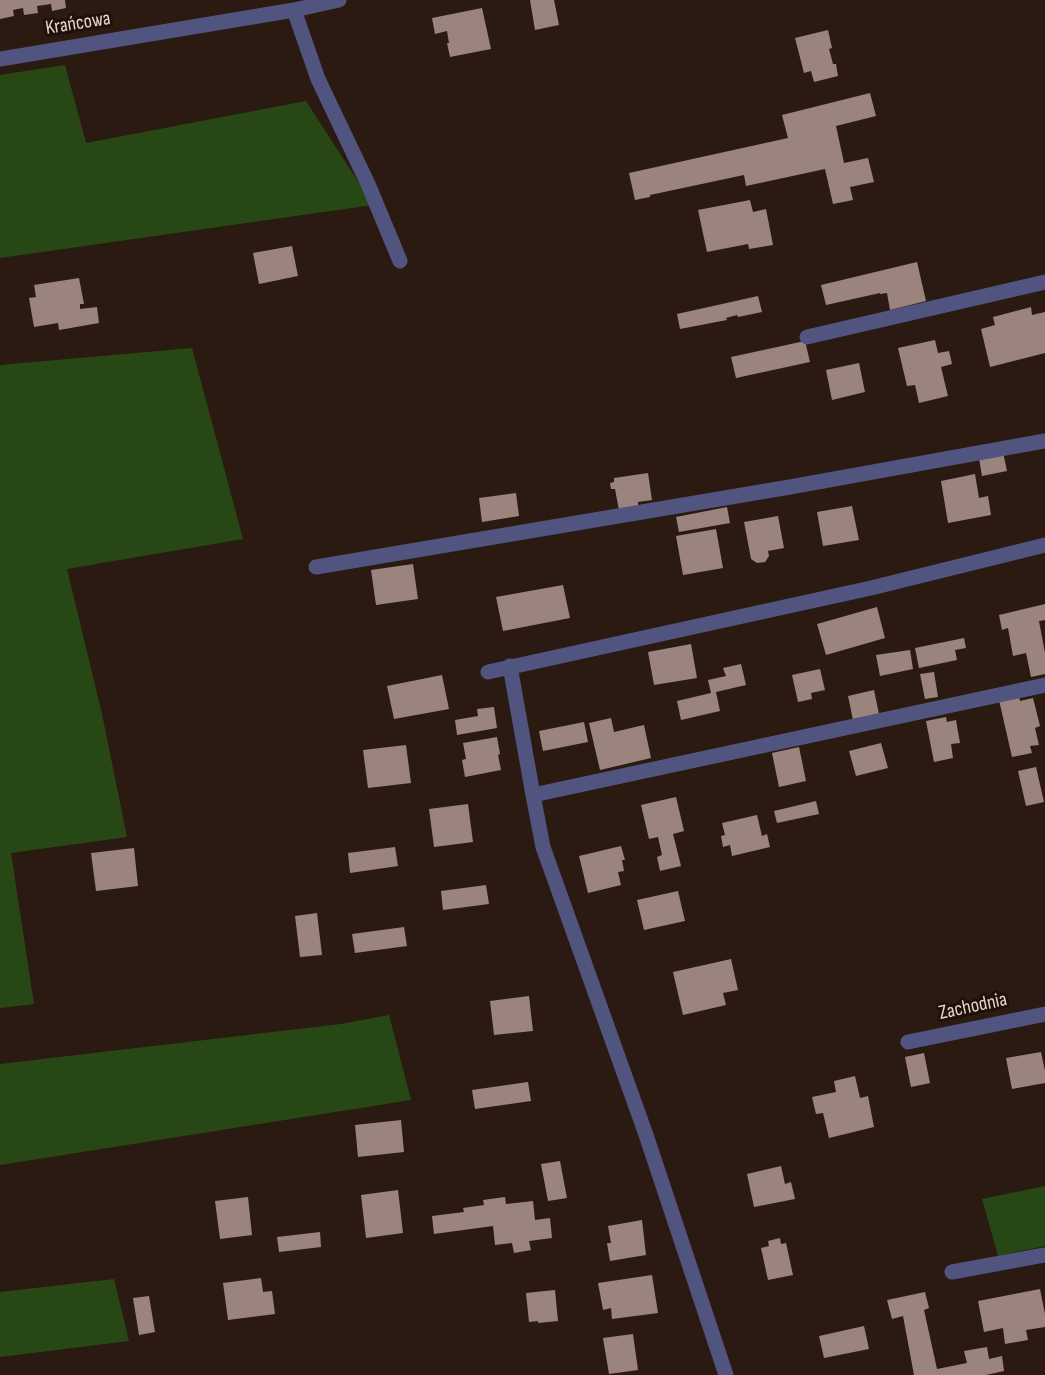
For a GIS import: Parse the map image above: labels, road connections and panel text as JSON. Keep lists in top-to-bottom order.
{
  "streets": {
    "street": ["Krańcowa", "Zachodnia"]
  }
}
